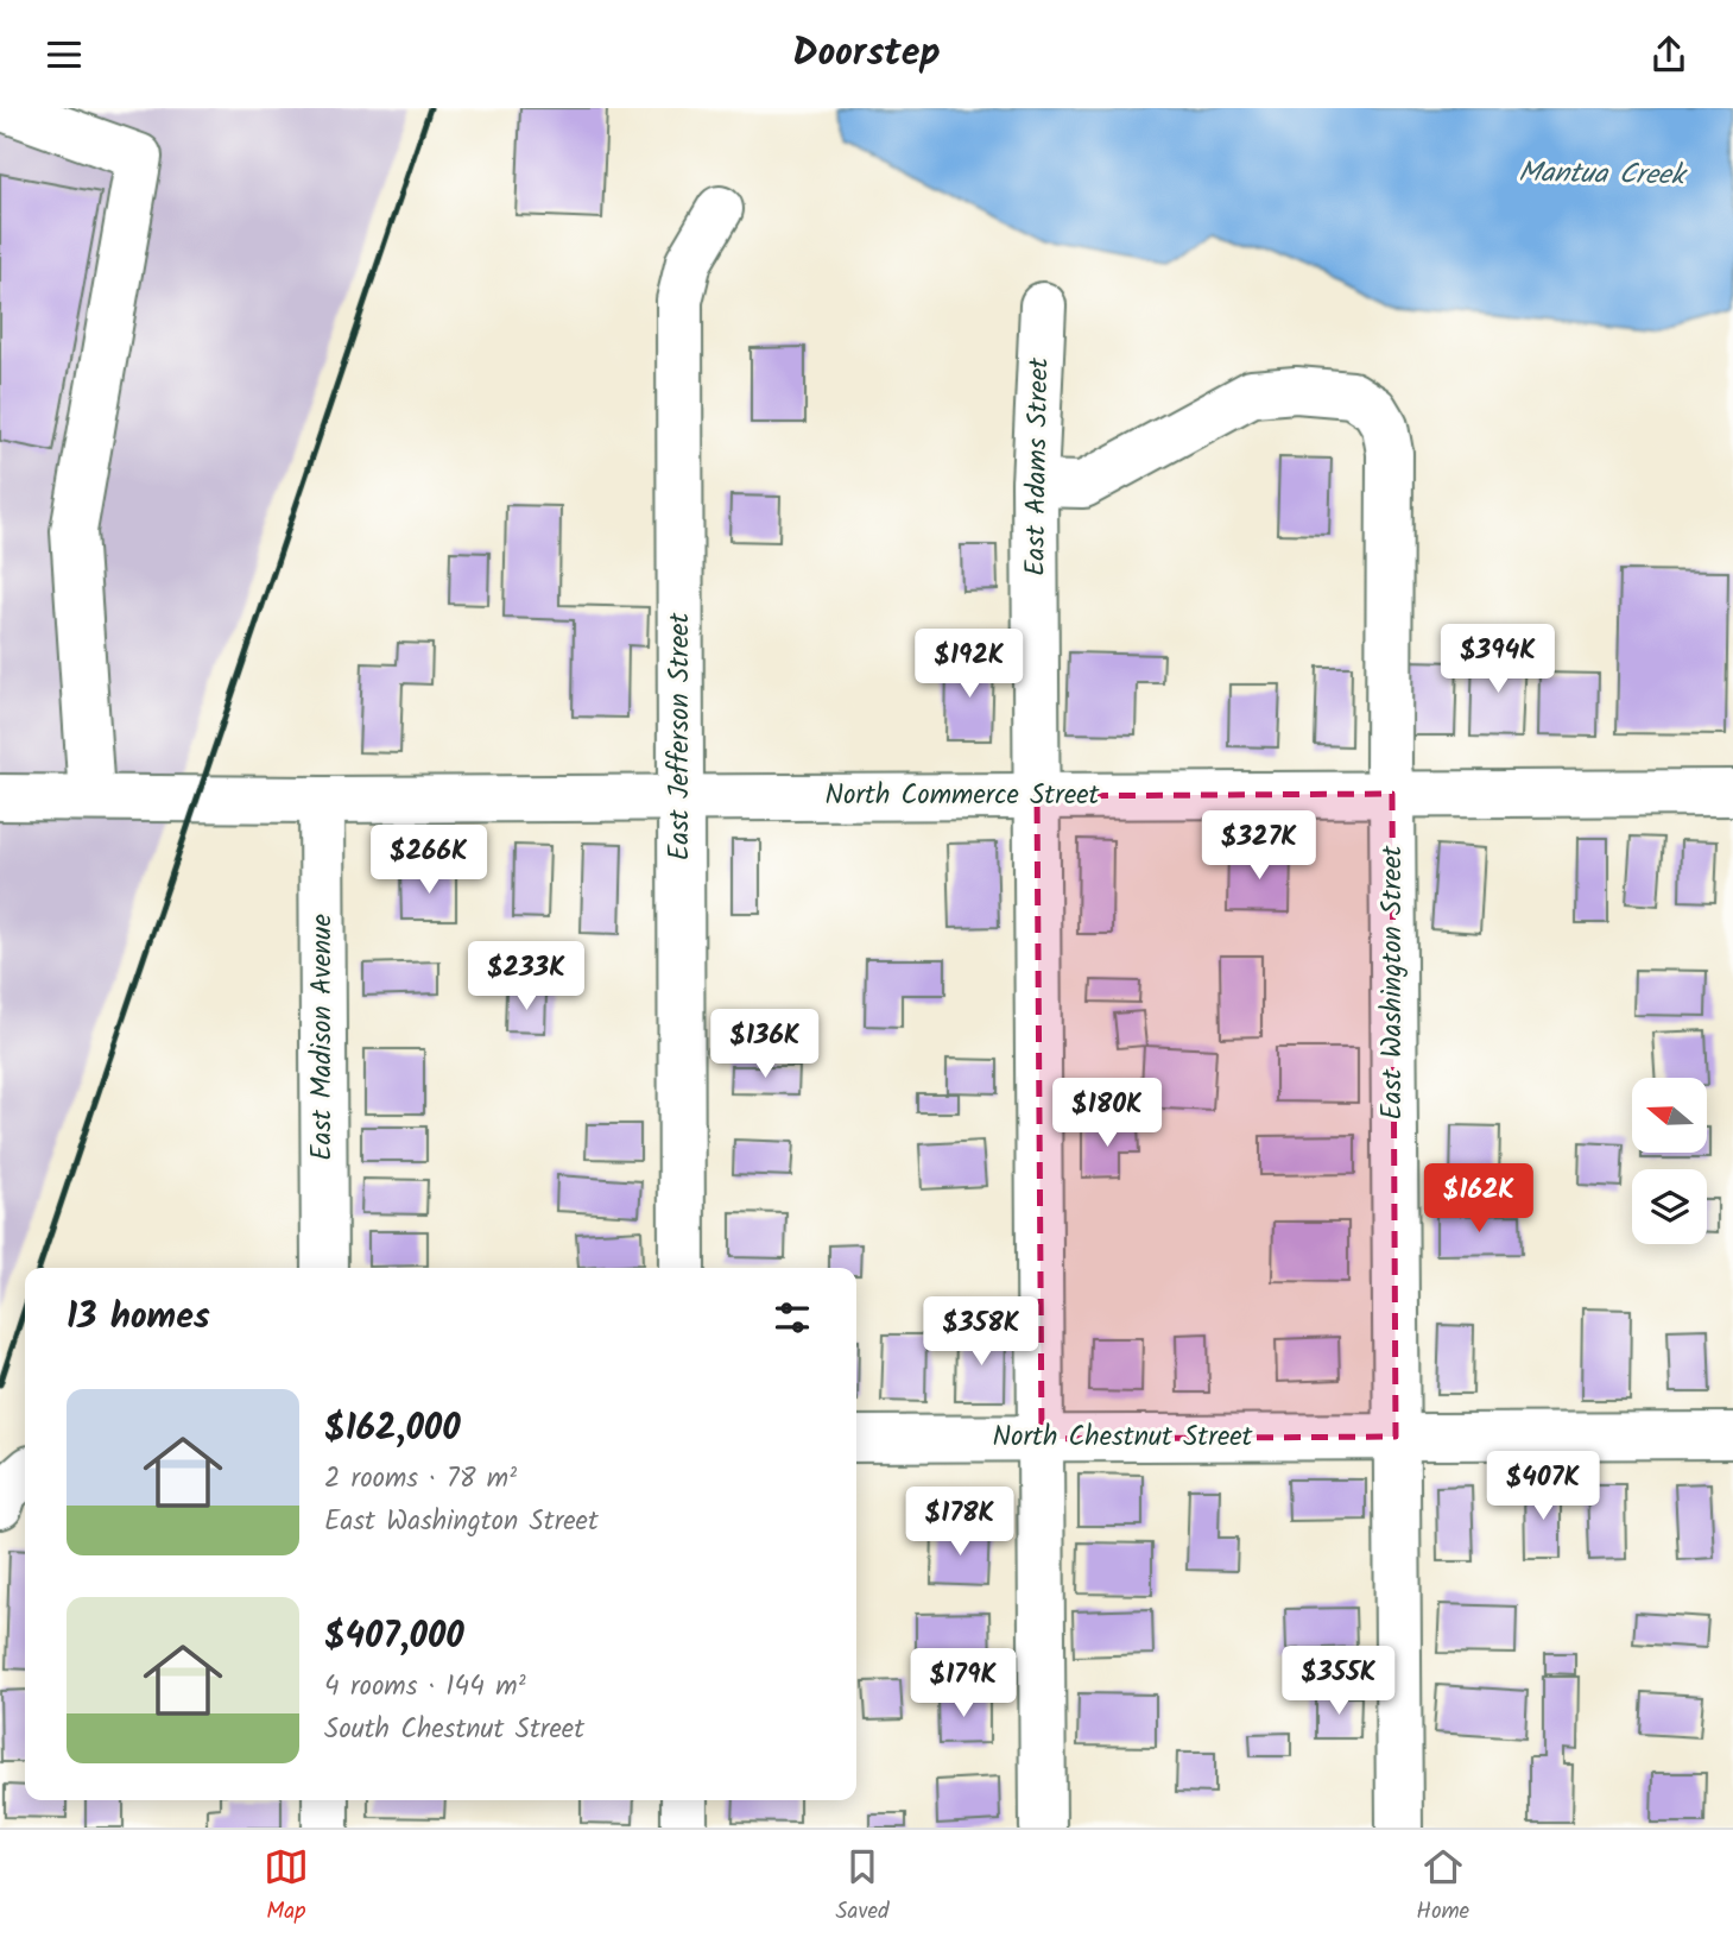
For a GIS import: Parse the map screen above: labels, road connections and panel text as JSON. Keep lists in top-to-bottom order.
{
  "streets": {
    "street": [
      "East Adams Street",
      "East Jefferson Street",
      "North Commerce Street",
      "East Washington Street",
      "East Madison Avenue",
      "North Chestnut Street"
    ]
  },
  "crossings": [
    ["East Adams Street", "North Commerce Street"],
    ["East Adams Street", "East Washington Street"],
    ["East Adams Street", "North Chestnut Street"],
    ["East Jefferson Street", "North Commerce Street"],
    ["North Commerce Street", "East Washington Street"],
    ["North Commerce Street", "East Madison Avenue"],
    ["East Washington Street", "North Chestnut Street"]
  ],
  "water": ["Mantua Creek"],
  "north": "left",
  "page": {
    "header": "Doorstep",
    "price": [
      "$394K",
      "$192K",
      "$327K",
      "$266K",
      "$233K",
      "$136K",
      "$180K",
      "$162K",
      "$358K",
      "$407K",
      "$178K",
      "$355K",
      "$179K"
    ],
    "heading": "13 homes",
    "list": [
      {
        "name": "$162,000",
        "note": "2 rooms · 78 m² · East Washington Street"
      },
      {
        "name": "$407,000",
        "note": "4 rooms · 144 m² · South Chestnut Street"
      }
    ],
    "tabs": ["Map", "Saved", "Home"]
  }
}
